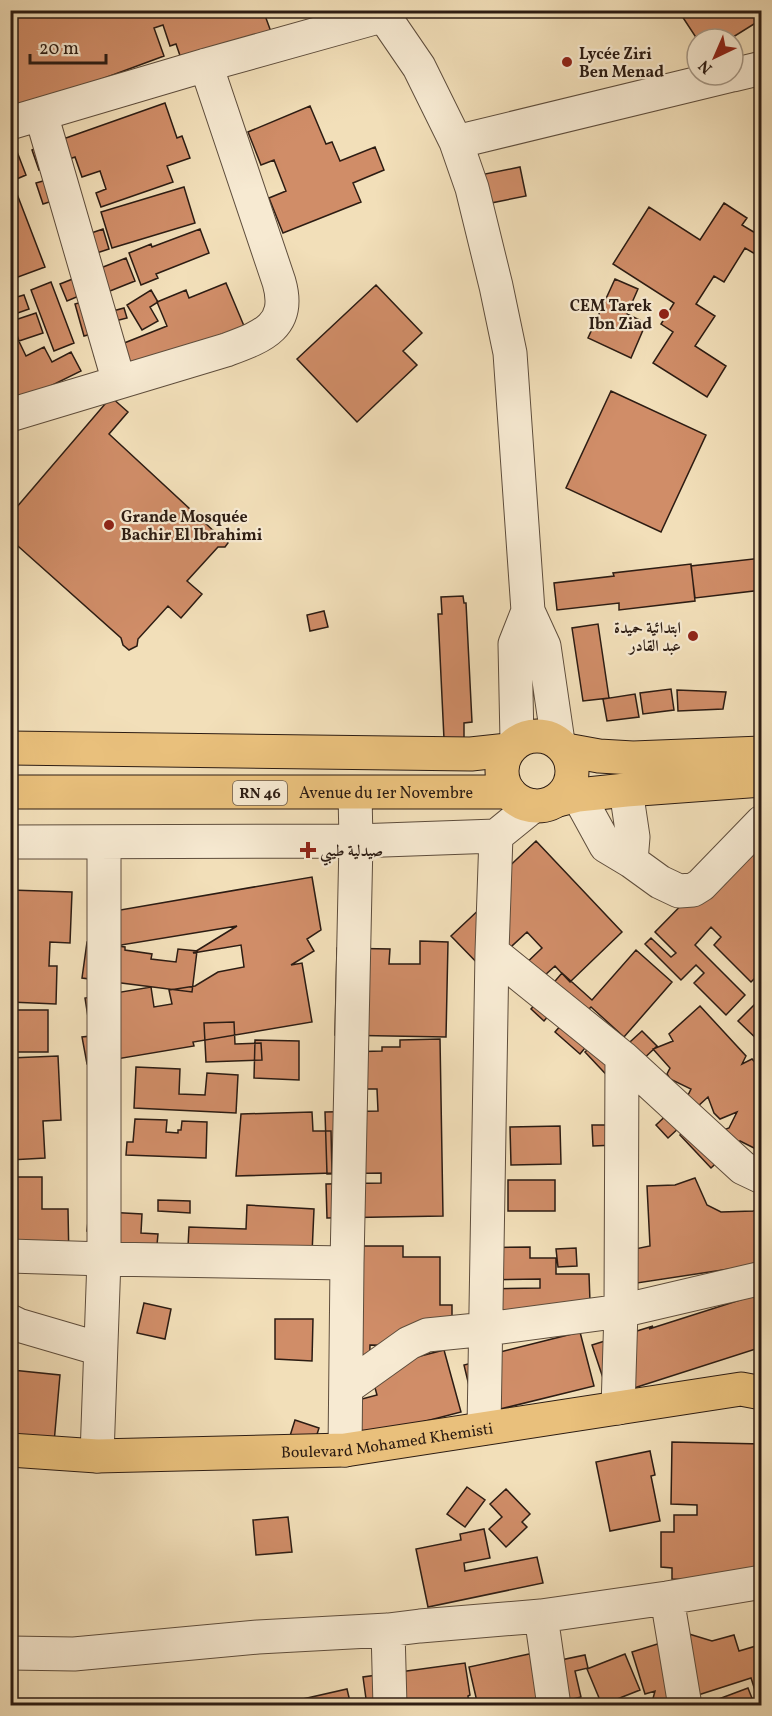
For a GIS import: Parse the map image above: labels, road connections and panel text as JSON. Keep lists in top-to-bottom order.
{
  "streets": {
    "main road": ["RN 46", "Avenue du 1er Novembre", "Boulevard Mohamed Khemisti"]
  },
  "places": {
    "other": [
      "Lycée Ziri Ben Menad",
      "CEM Tarek Ibn Ziad",
      "Grande Mosquée Bachir El Ibrahimi",
      "ابتدائية حميدة عبد القادر"
    ],
    "health": ["صيدلية طيبي"]
  },
  "scale_bar": "20 m",
  "north": "bottom left"
}
